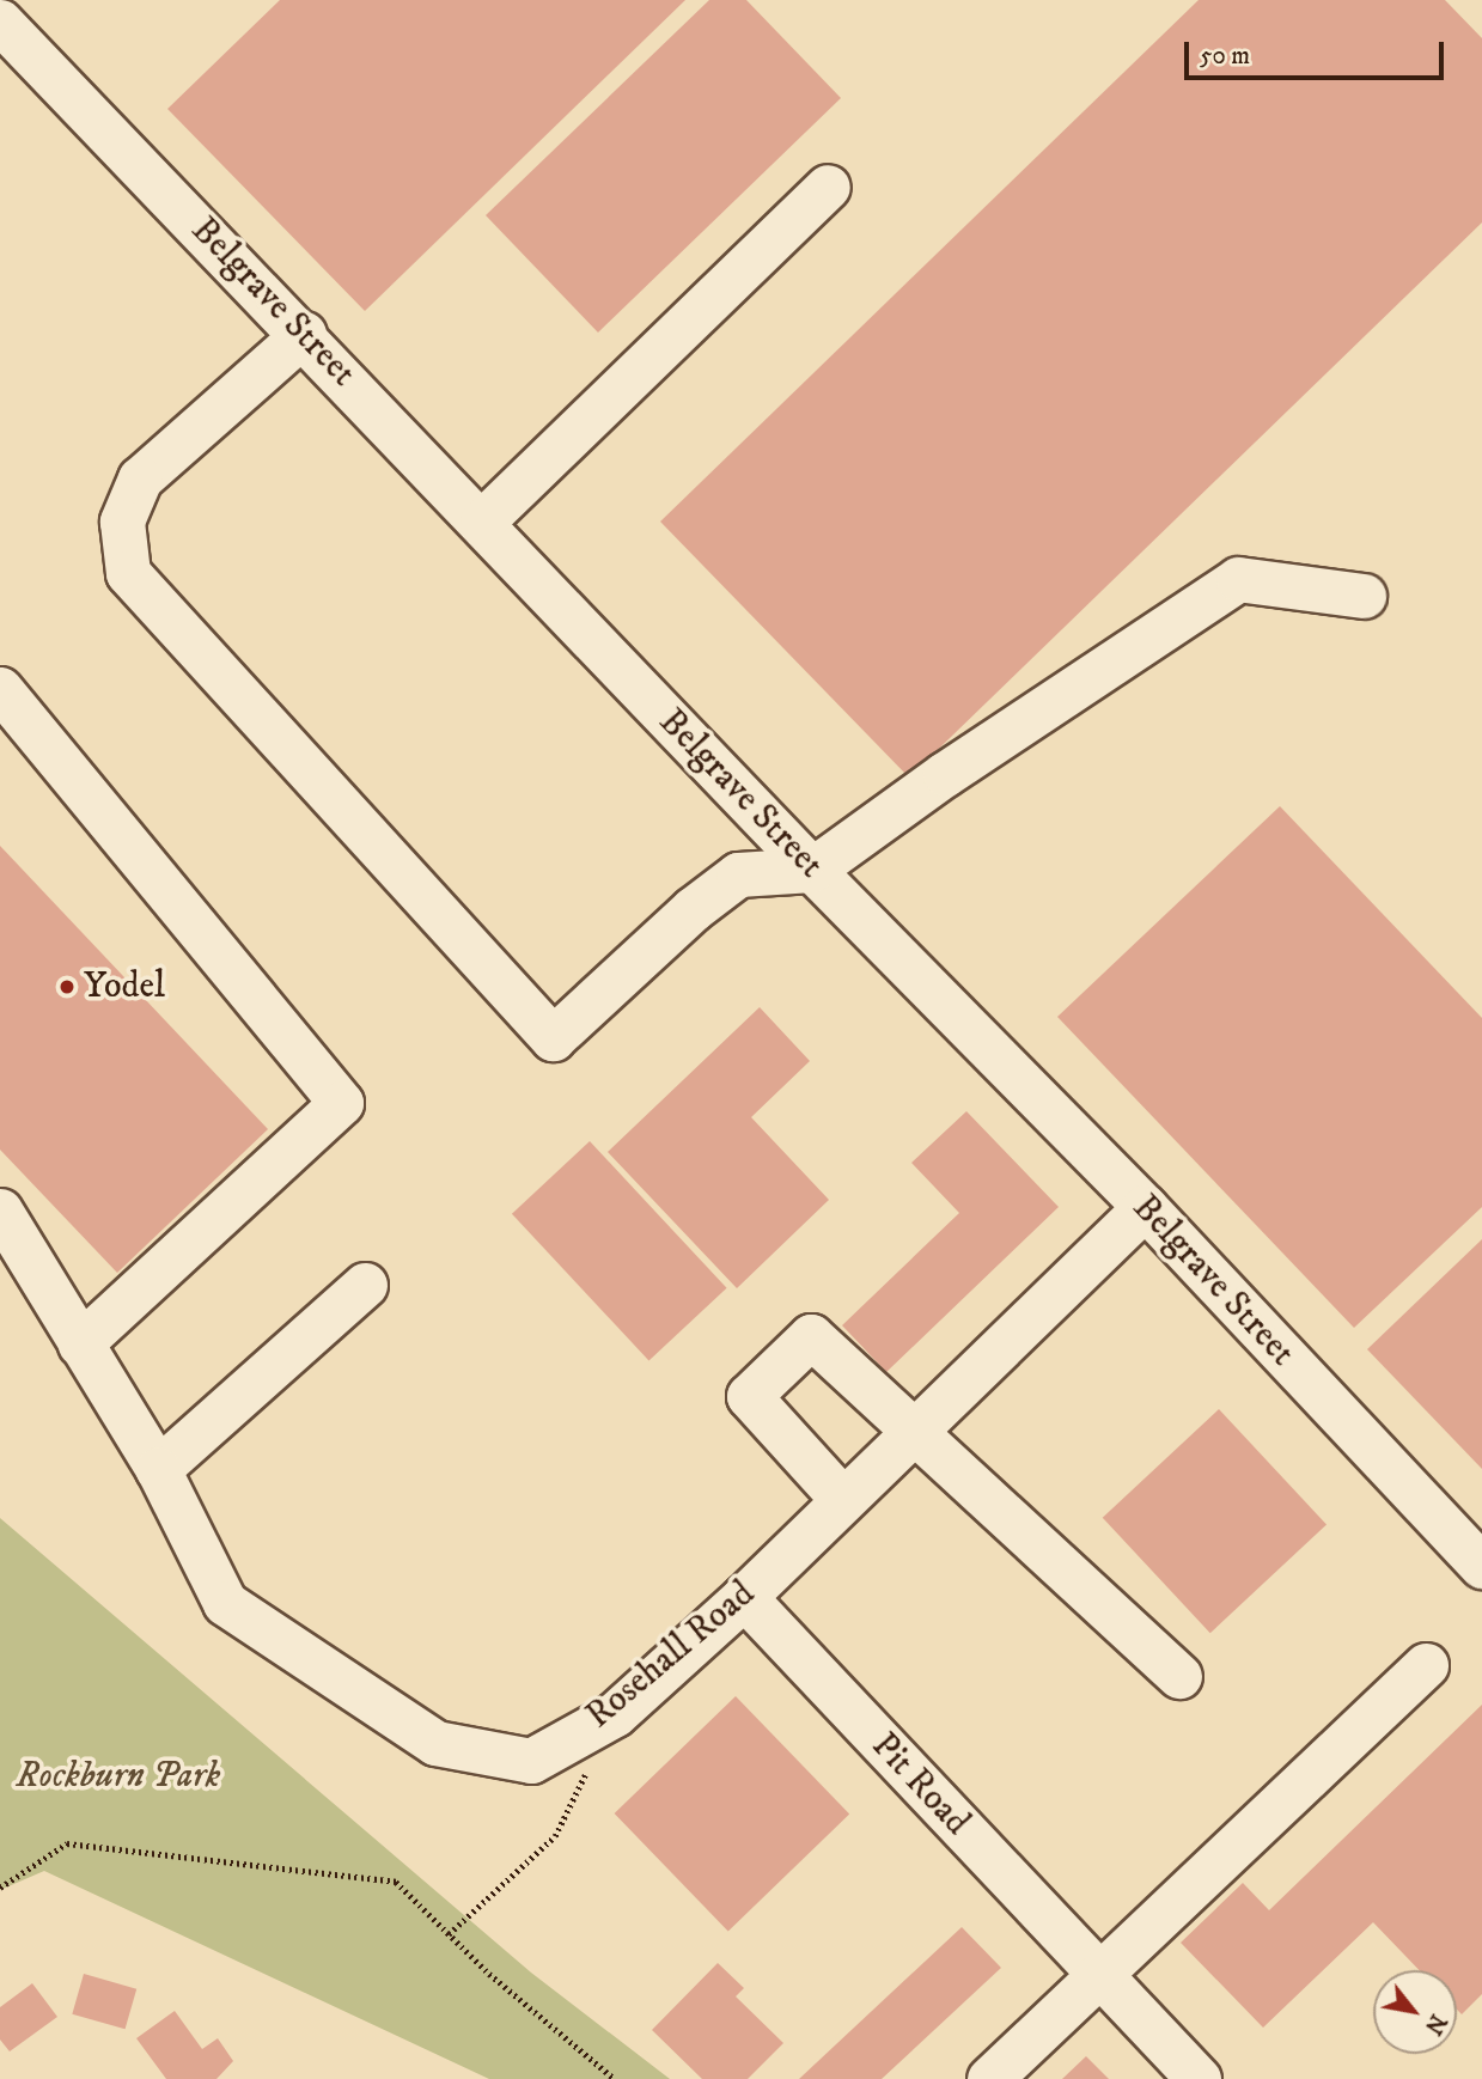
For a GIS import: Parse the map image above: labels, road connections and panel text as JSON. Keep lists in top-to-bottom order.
{
  "streets": {
    "street": ["Belgrave Street", "Rosehall Road", "Pit Road"]
  },
  "crossings": [
    ["Belgrave Street", "Rosehall Road"],
    ["Rosehall Road", "Pit Road"]
  ],
  "parks": ["Rockburn Park"],
  "places": ["Yodel"],
  "scale_bar": "50 m",
  "north": "bottom right"
}
